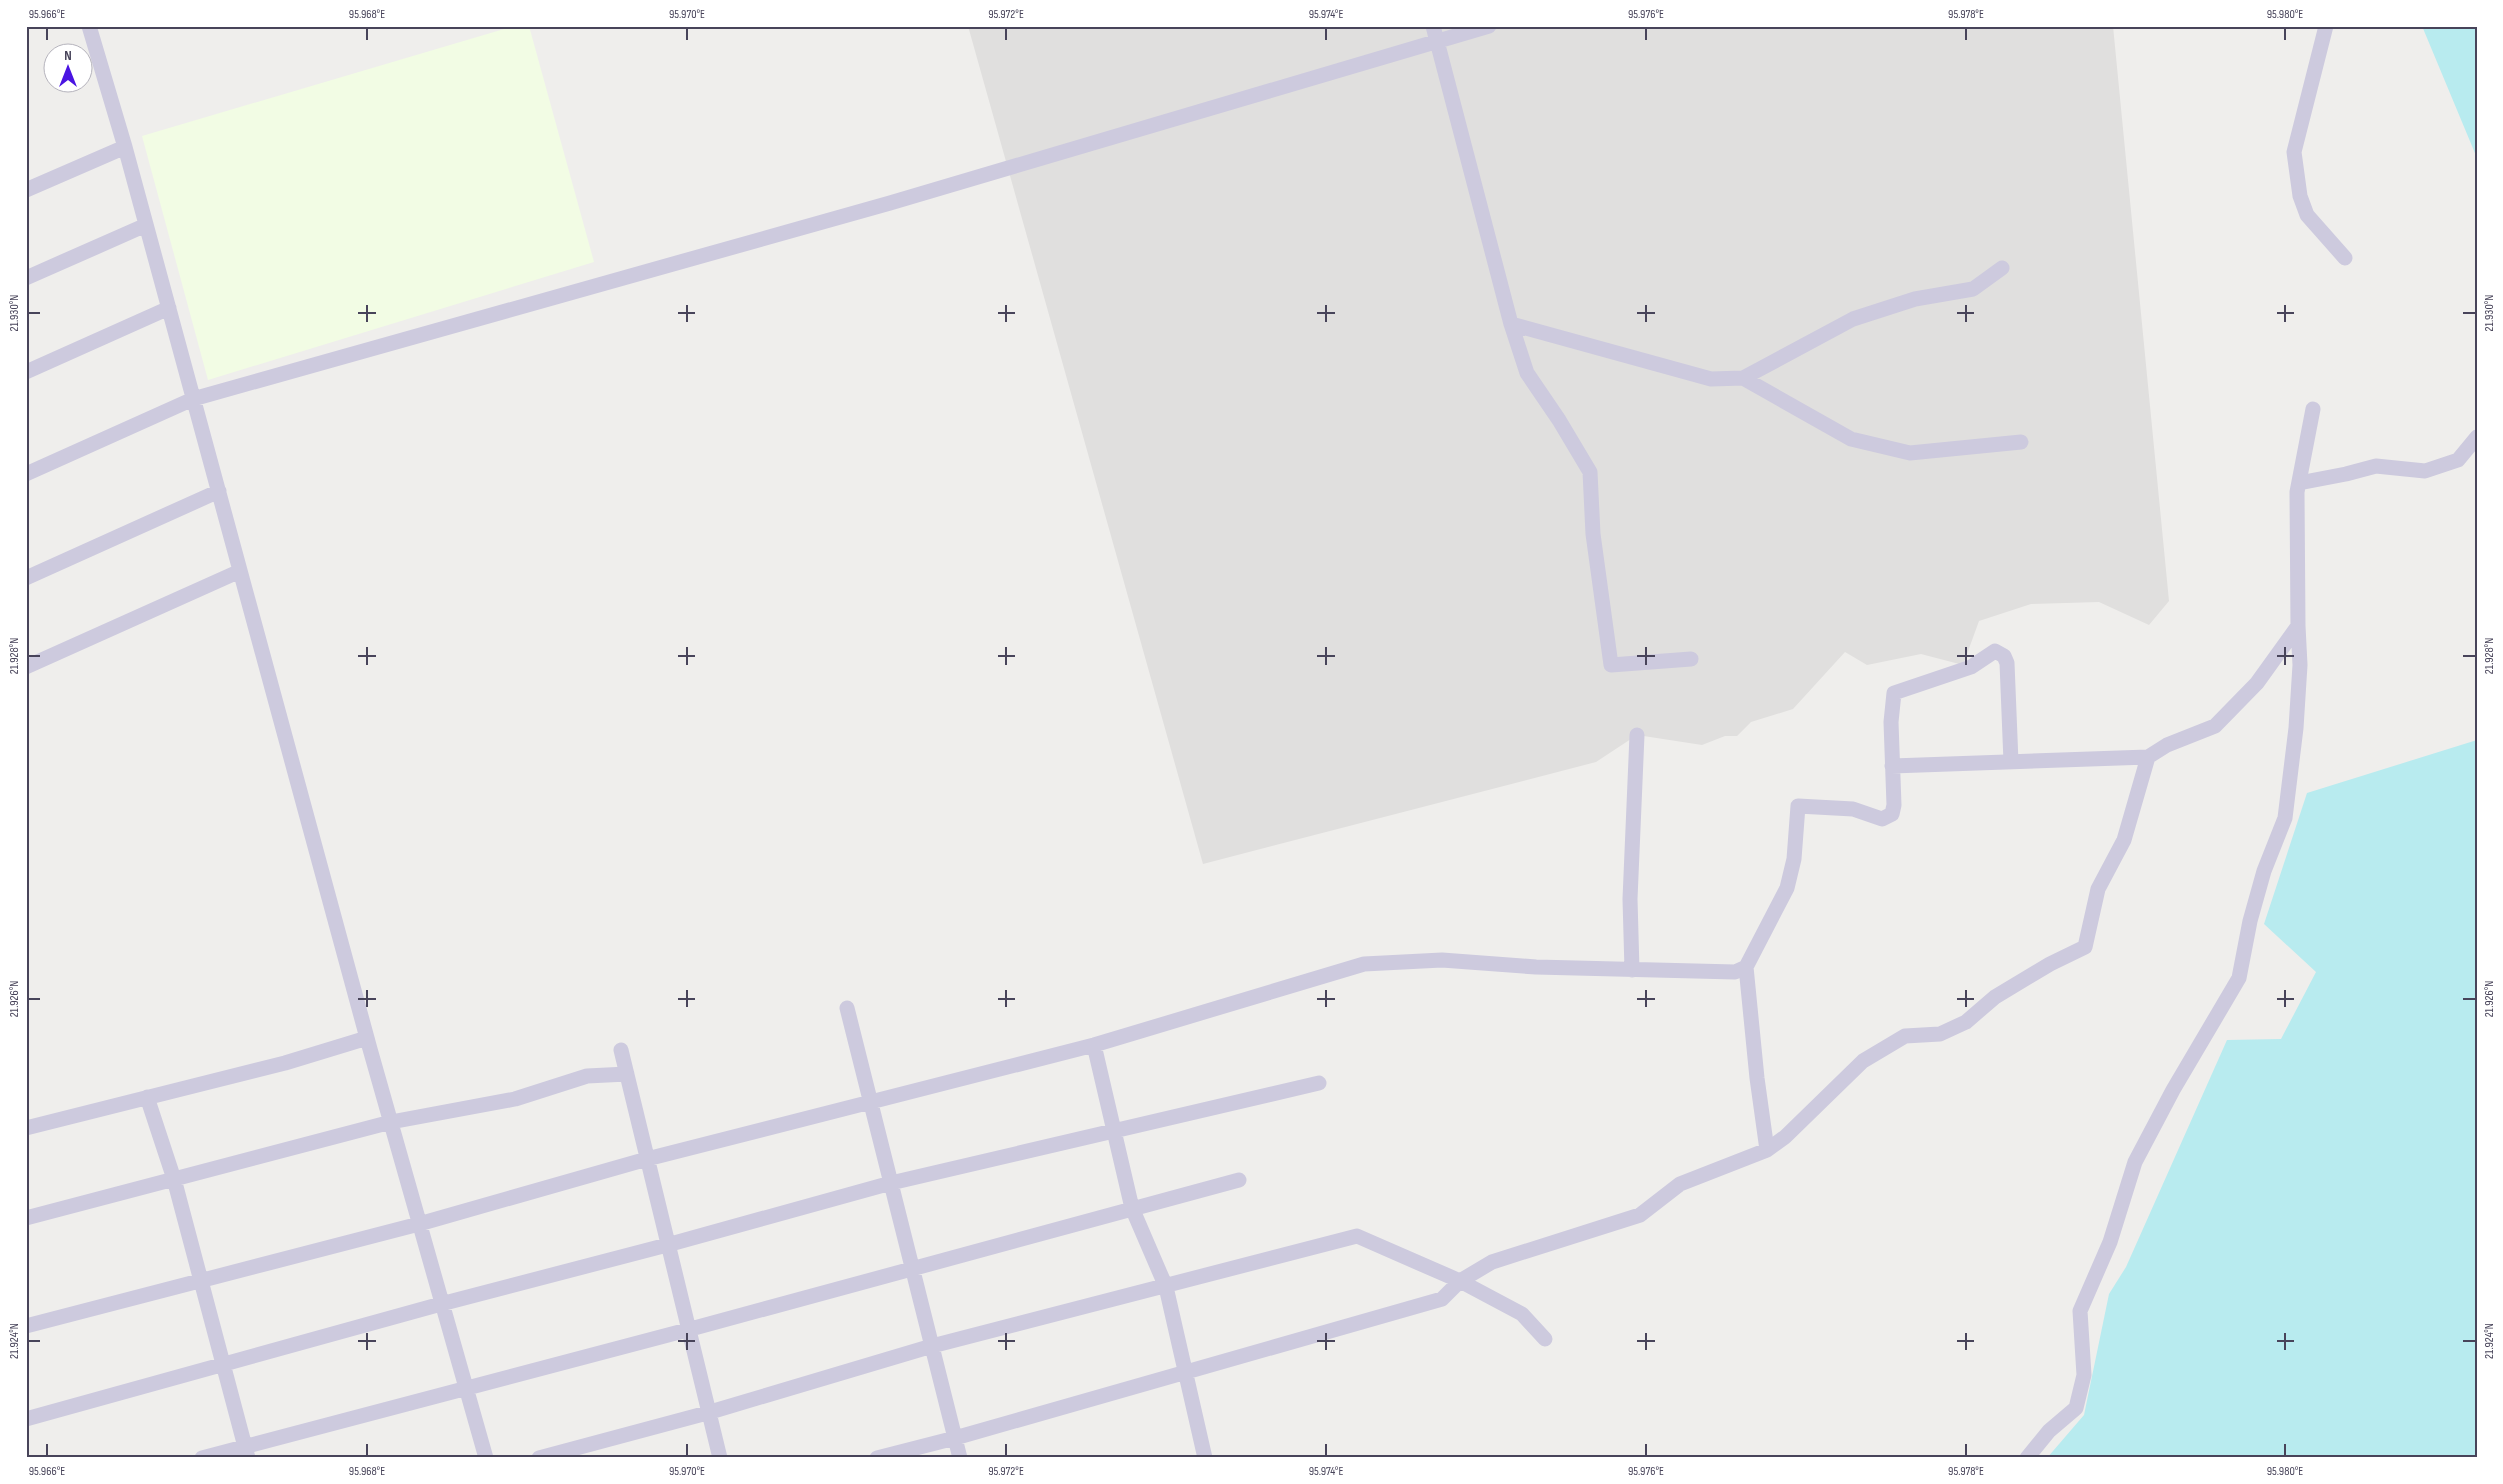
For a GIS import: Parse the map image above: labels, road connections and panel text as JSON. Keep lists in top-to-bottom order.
{
  "north": "top",
  "coordinates": [
    "95.966°E",
    "95.968°E",
    "95.970°E",
    "95.972°E",
    "95.974°E",
    "95.976°E",
    "95.978°E",
    "95.980°E",
    "21.930°N",
    "21.928°N",
    "21.926°N",
    "21.924°N"
  ]
}
